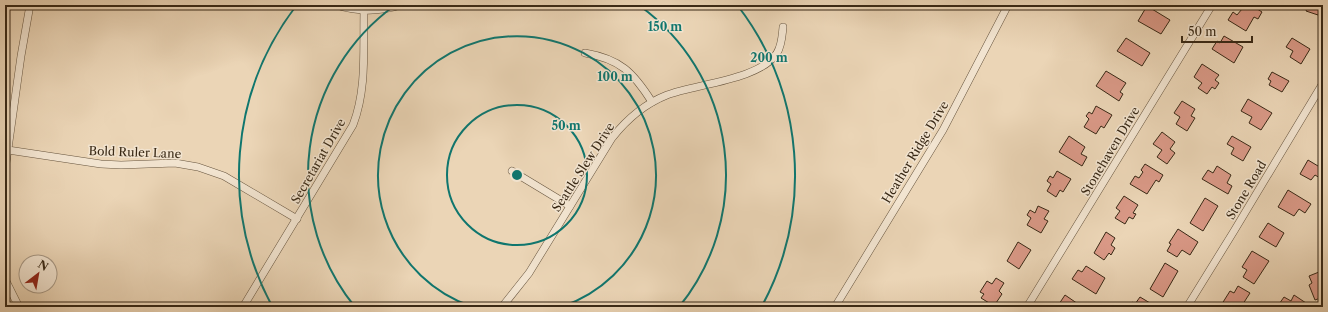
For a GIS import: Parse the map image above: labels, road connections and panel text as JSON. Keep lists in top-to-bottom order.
{
  "streets": {
    "street": [
      "Stonehaven Drive",
      "Bold Ruler Lane",
      "Heather Ridge Drive",
      "Secretariat Drive",
      "Seattle Slew Drive",
      "Stone Road"
    ]
  },
  "crossings": [
    ["Bold Ruler Lane", "Secretariat Drive"]
  ],
  "scale_bar": "50 m",
  "north": "top right",
  "rings": [
    "150 m",
    "200 m",
    "100 m",
    "50 m"
  ]
}
